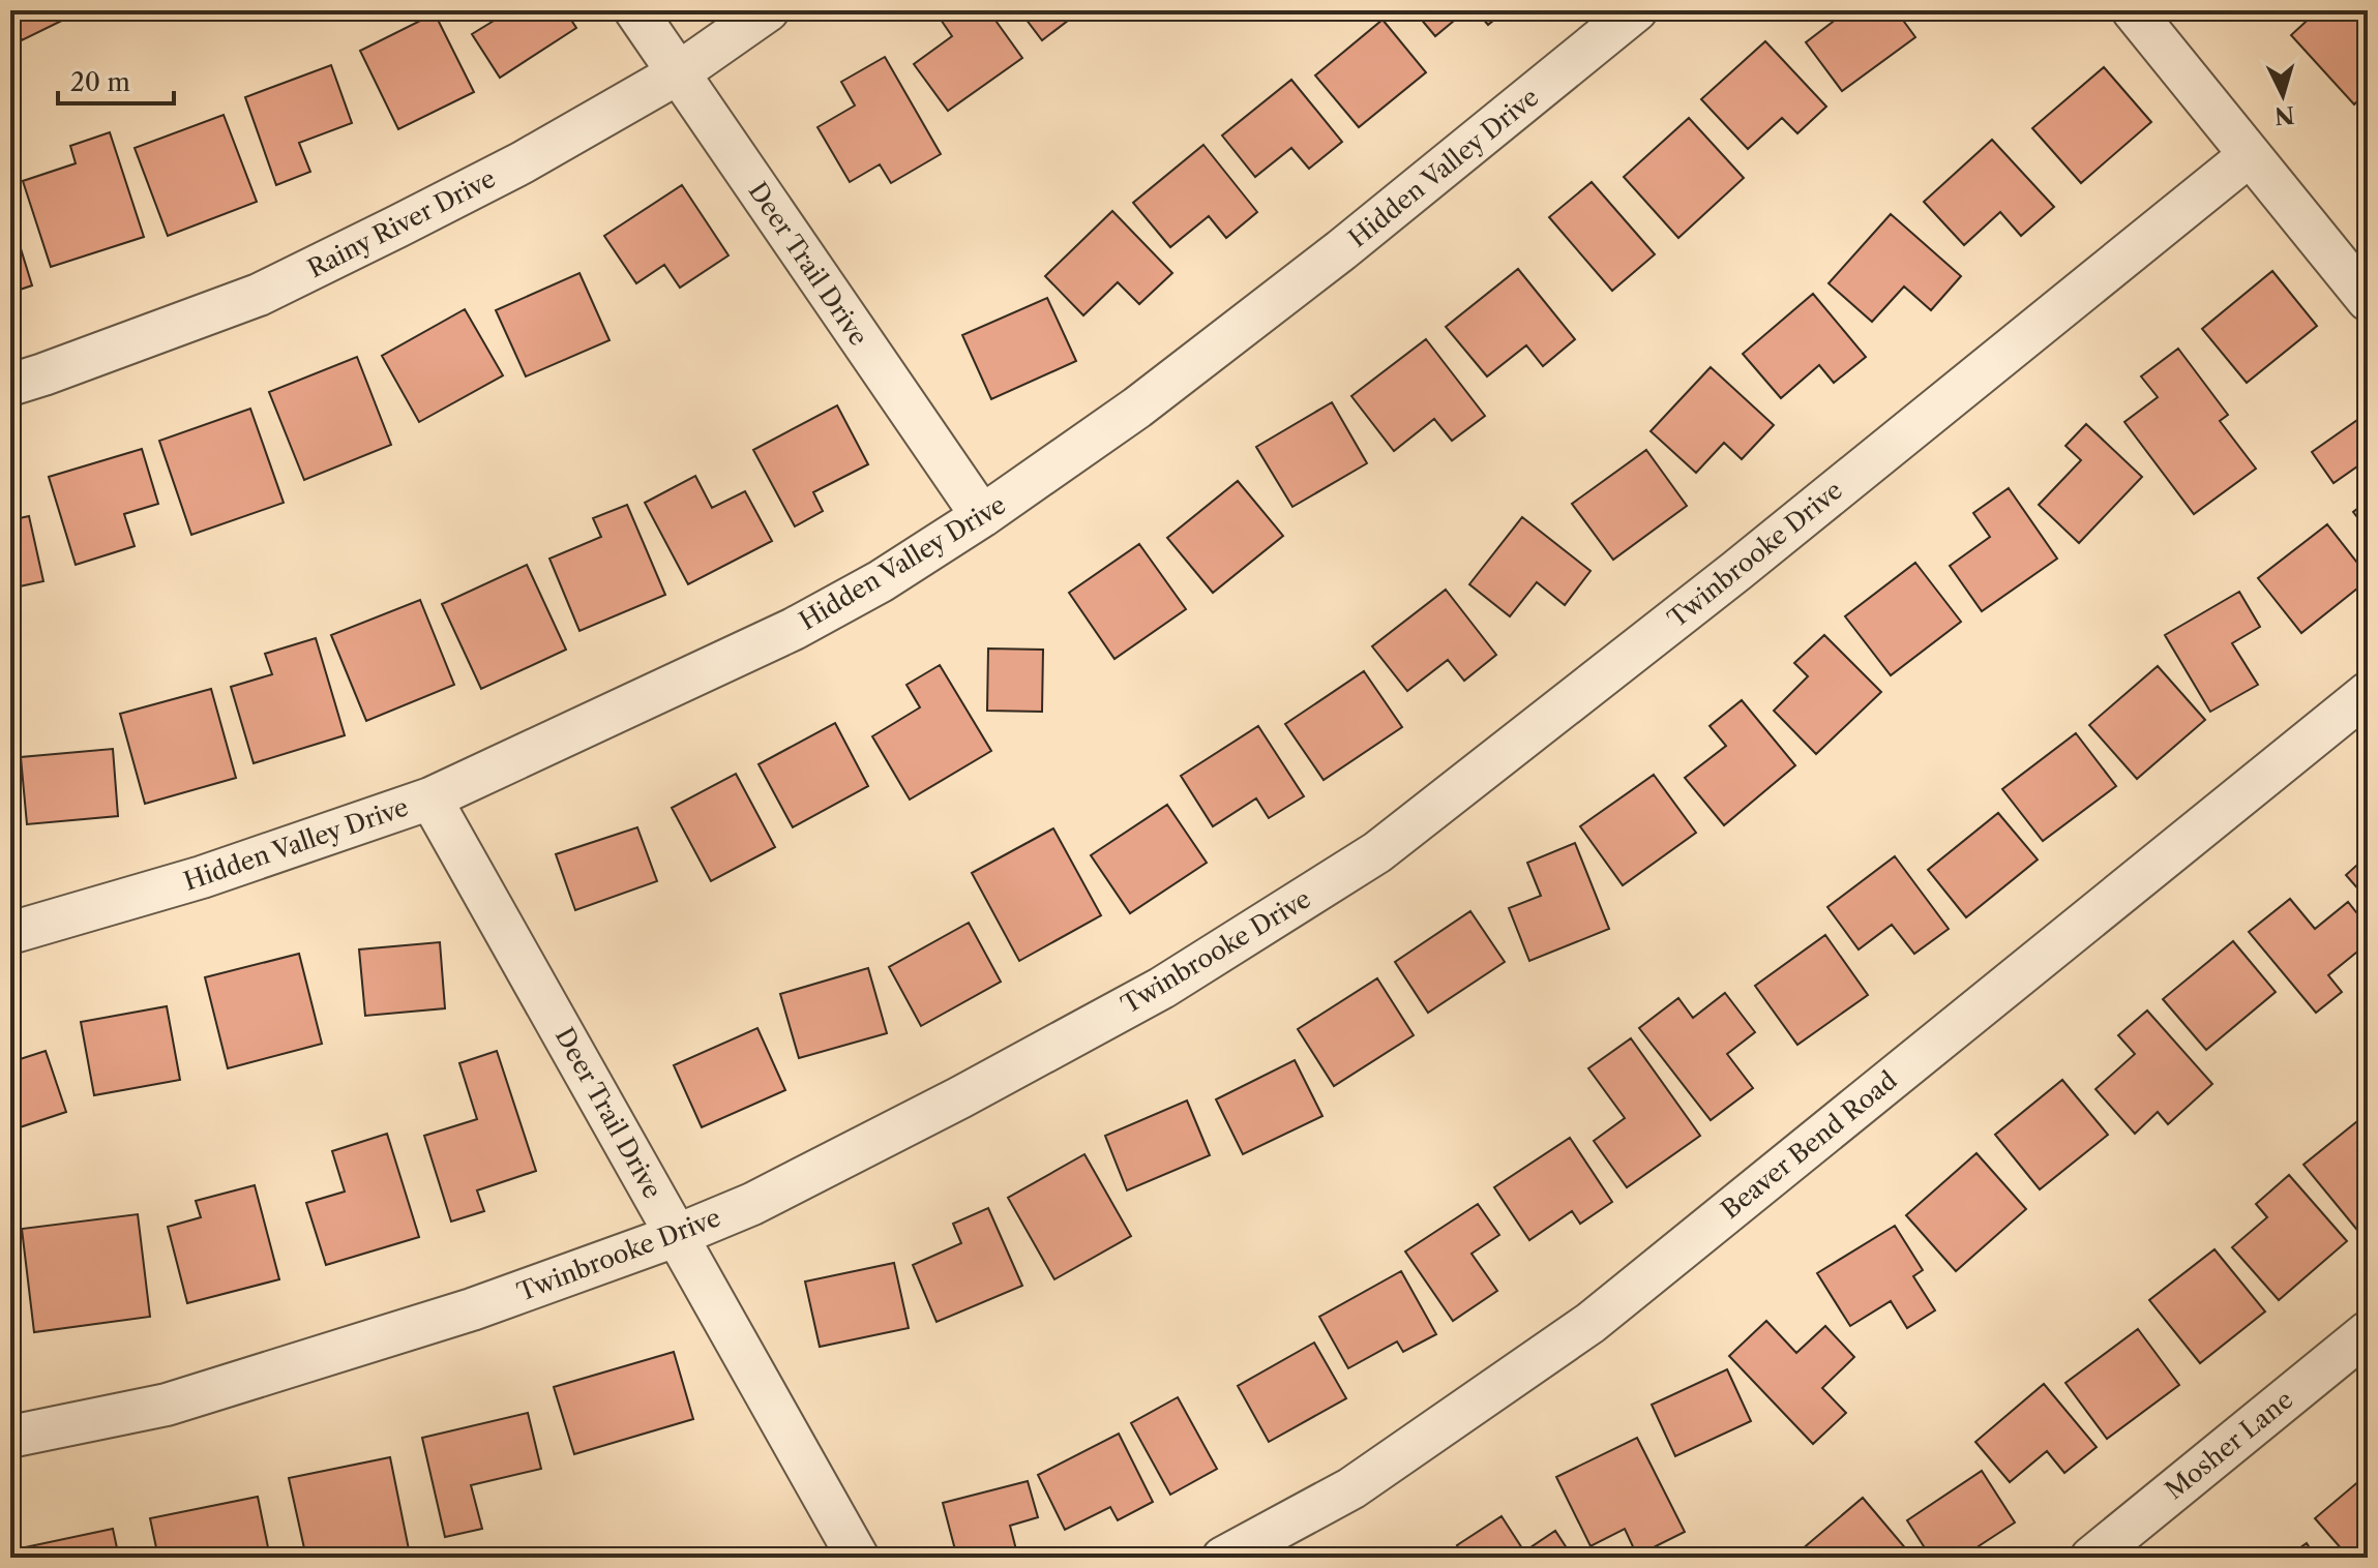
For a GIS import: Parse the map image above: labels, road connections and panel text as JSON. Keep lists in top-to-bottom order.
{
  "streets": {
    "street": [
      "Hidden Valley Drive",
      "Rainy River Drive",
      "Deer Trail Drive",
      "Twinbrooke Drive",
      "Beaver Bend Road",
      "Mosher Lane"
    ]
  },
  "crossings": [
    ["Hidden Valley Drive", "Deer Trail Drive"],
    ["Rainy River Drive", "Deer Trail Drive"],
    ["Deer Trail Drive", "Twinbrooke Drive"]
  ],
  "scale_bar": "20 m",
  "north": "bottom"
}
